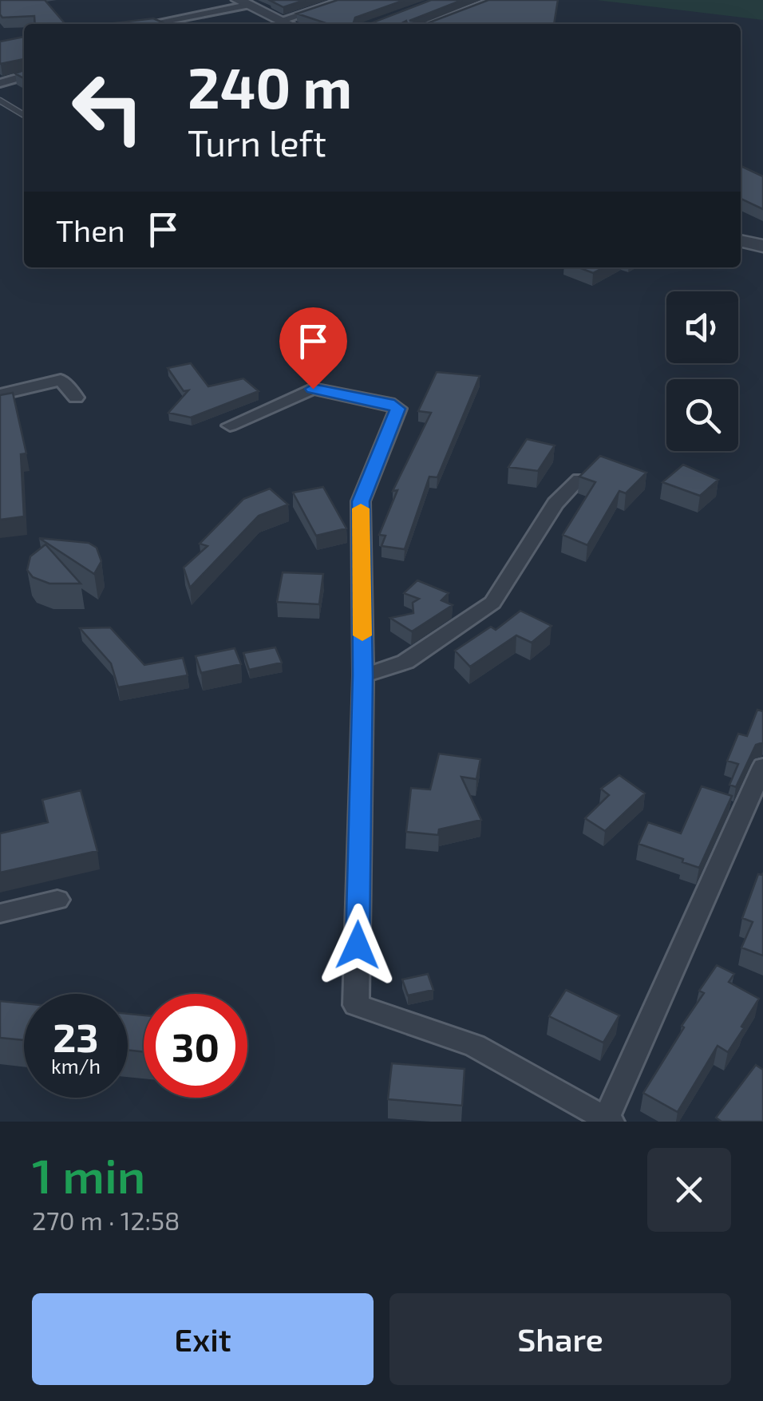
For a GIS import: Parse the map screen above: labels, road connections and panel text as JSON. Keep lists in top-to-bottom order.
{
  "page": {
    "turn": ["240 m", "Turn left"],
    "then": "Then",
    "speed": "23 km/h",
    "limit": "30",
    "heading": ["1 min", "270 m · 12:58"],
    "buttons": ["Exit", "Share"]
  }
}
